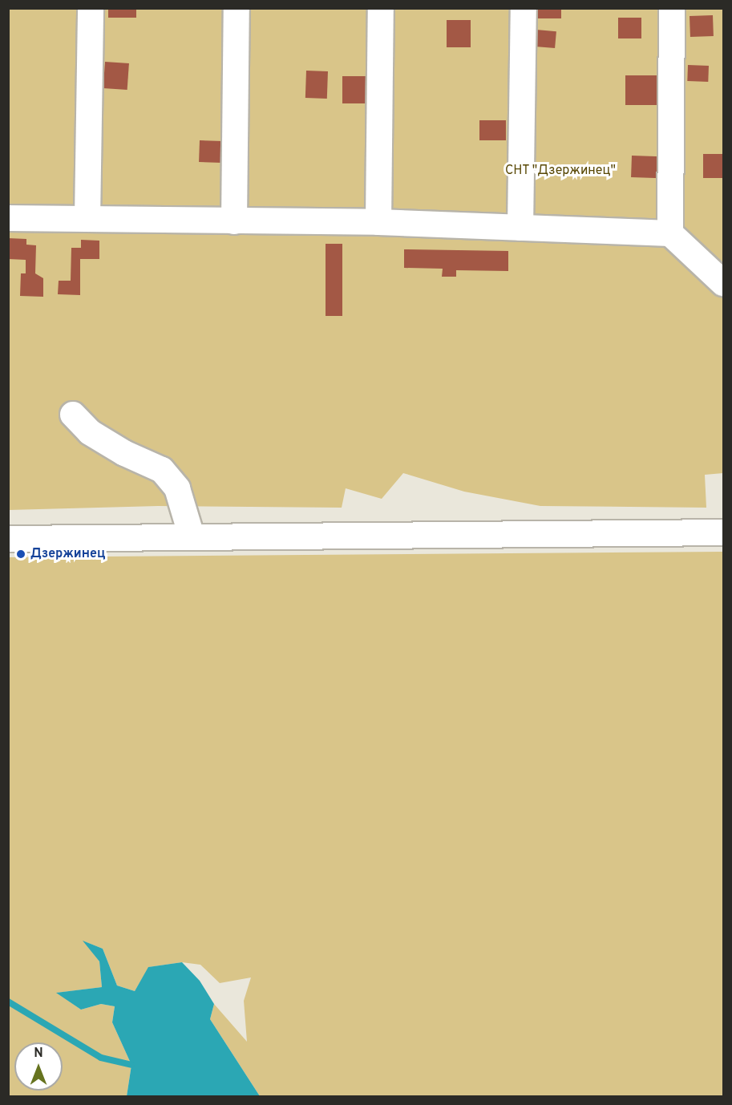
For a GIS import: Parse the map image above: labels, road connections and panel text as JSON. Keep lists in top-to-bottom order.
{
  "parks": ["СНТ \"Дзержинец\""],
  "places": ["Дзержинец"],
  "north": "top"
}
